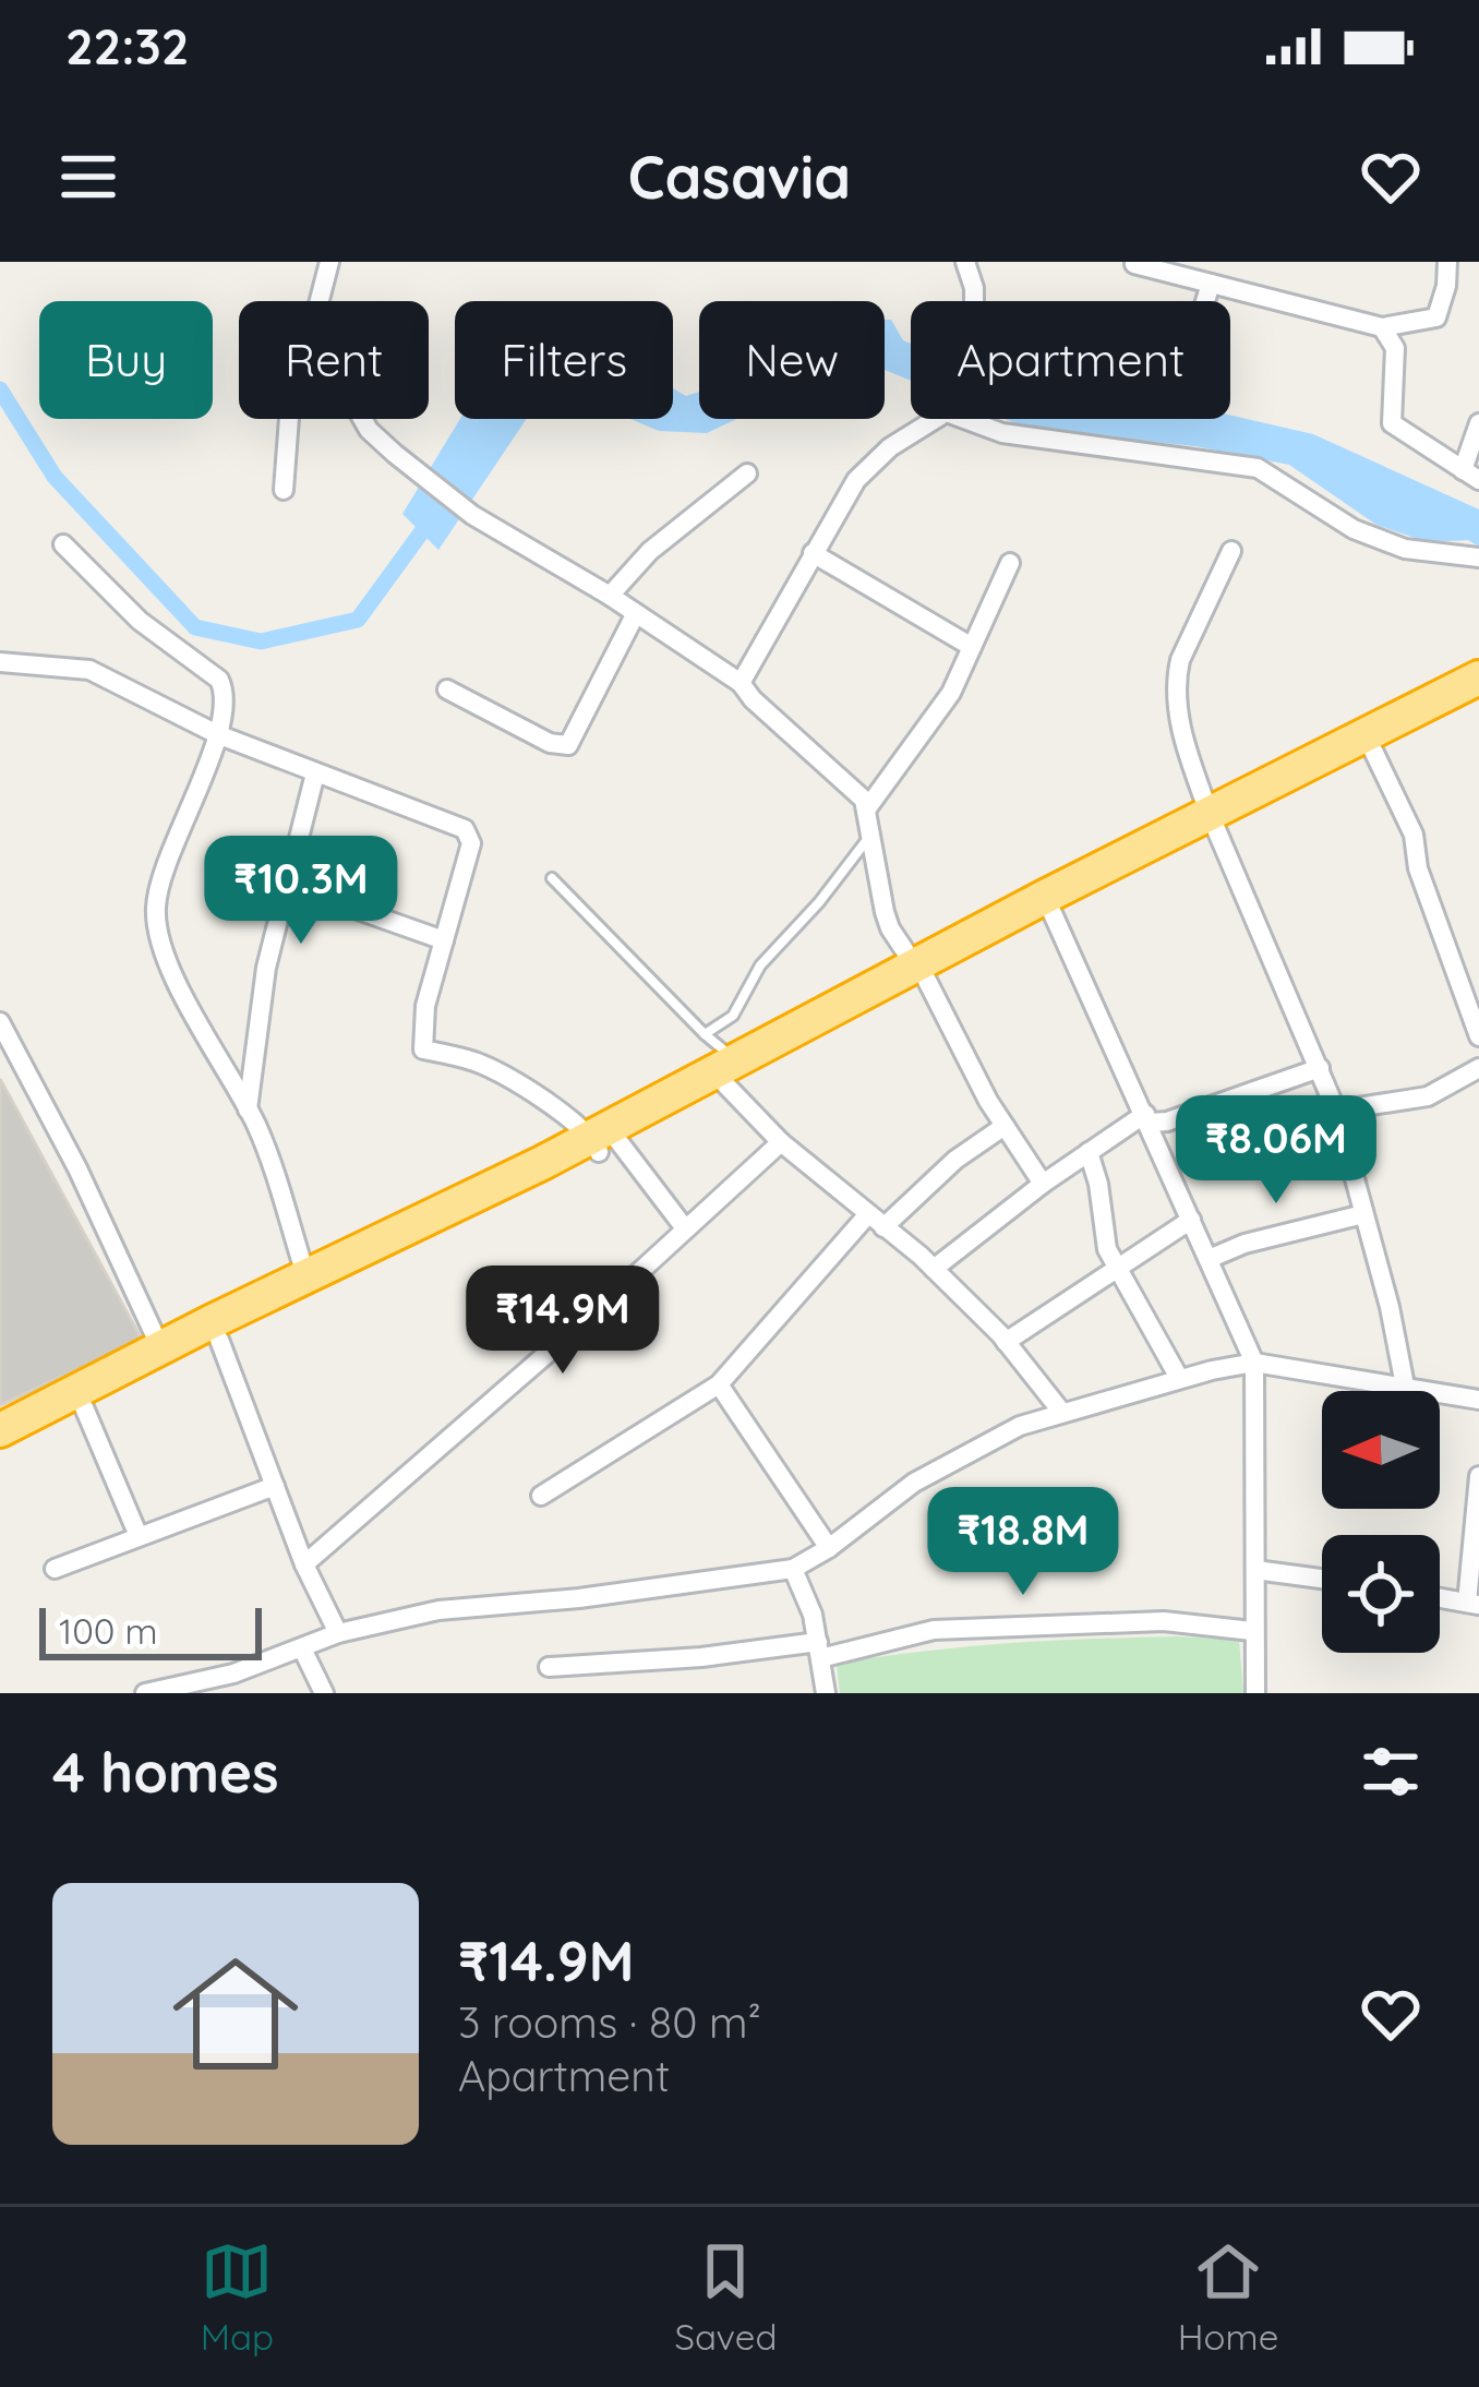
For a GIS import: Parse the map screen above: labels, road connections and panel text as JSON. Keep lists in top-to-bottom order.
{
  "scale_bar": "100 m",
  "north": "left",
  "page": {
    "status": "22:32",
    "header": "Casavia",
    "chip": [
      "Buy",
      "Rent",
      "Filters",
      "New",
      "Apartment"
    ],
    "price": [
      "₹10.3M",
      "₹8.06M",
      "₹14.9M",
      "₹18.8M"
    ],
    "scale": "100 m",
    "heading": "4 homes",
    "list": [
      {
        "name": "₹14.9M",
        "note": "3 rooms · 80 m² · Apartment"
      }
    ],
    "tabs": ["Map", "Saved", "Home"]
  }
}
